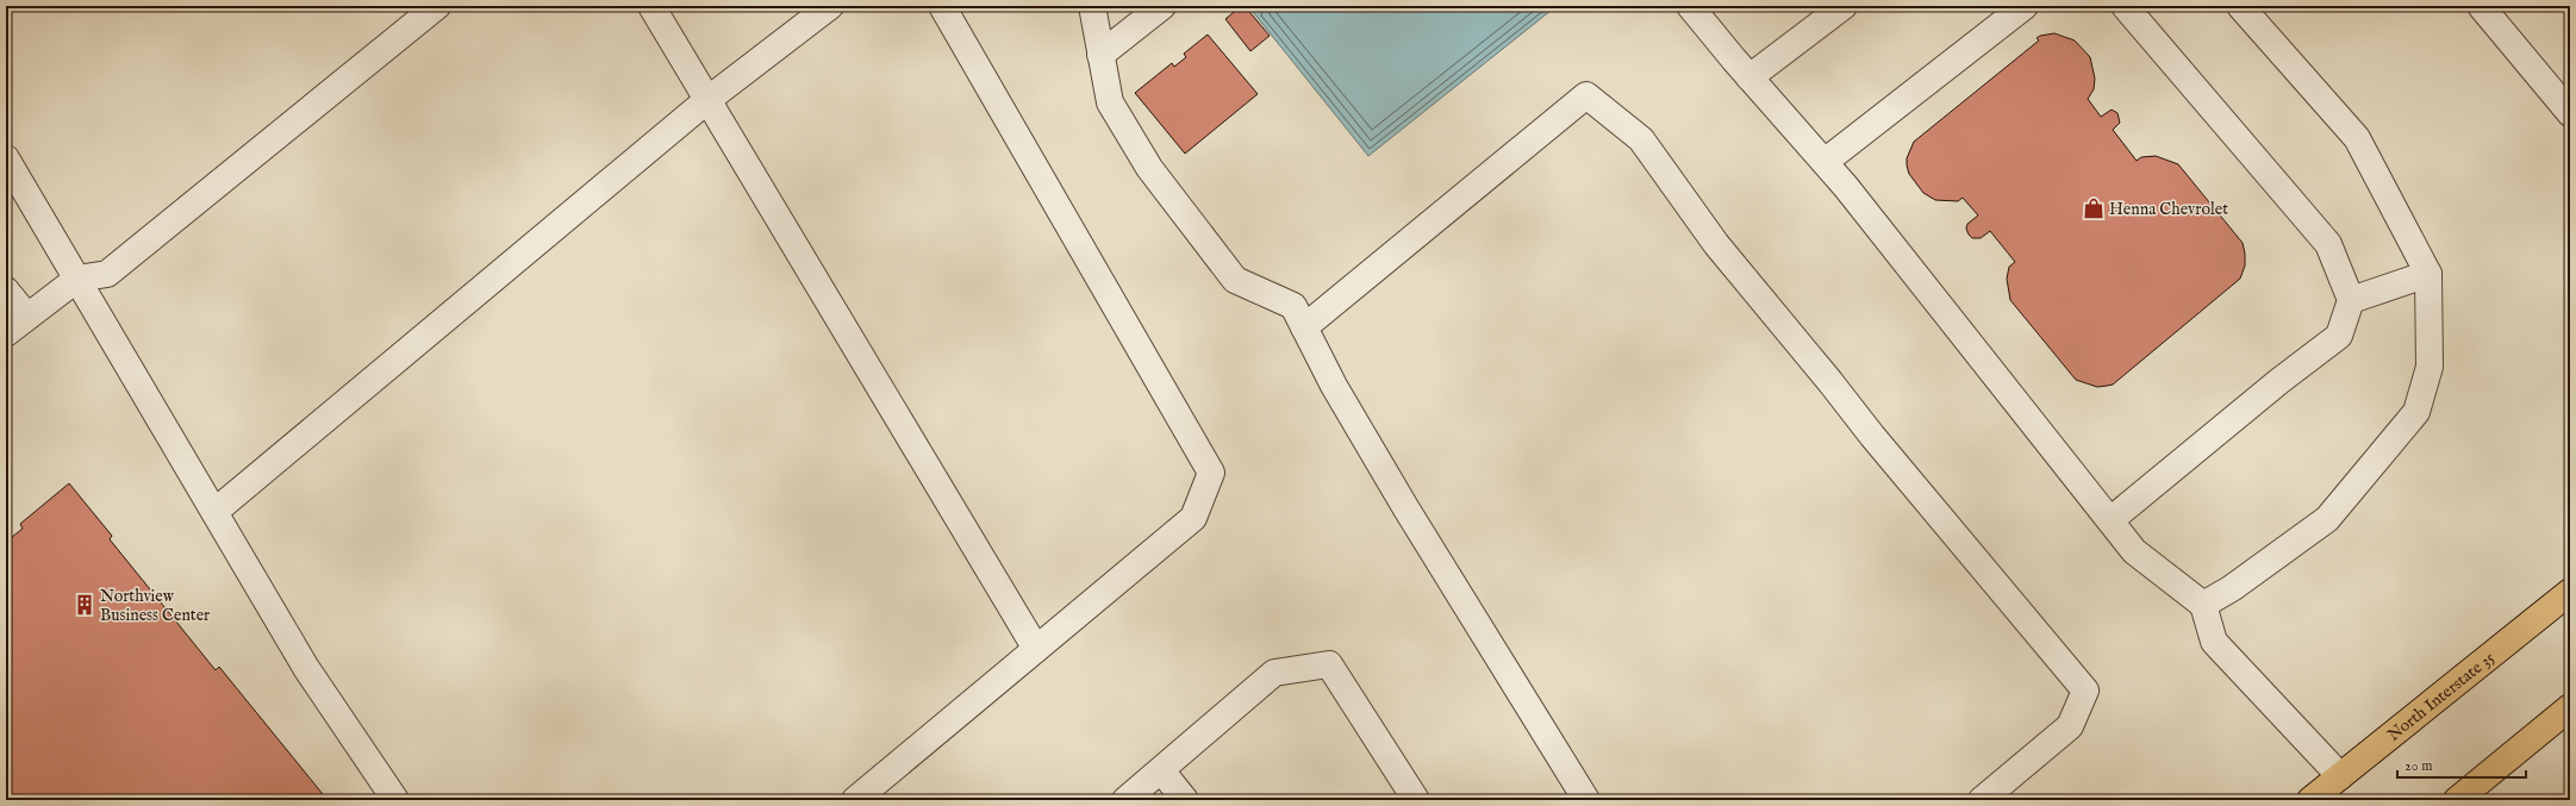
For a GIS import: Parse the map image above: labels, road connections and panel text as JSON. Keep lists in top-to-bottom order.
{
  "streets": {
    "main road": ["North Interstate 35"]
  },
  "places": {
    "shop": ["Henna Chevrolet"],
    "building": ["Northview Business Center"]
  },
  "scale_bar": "20 m"
}
